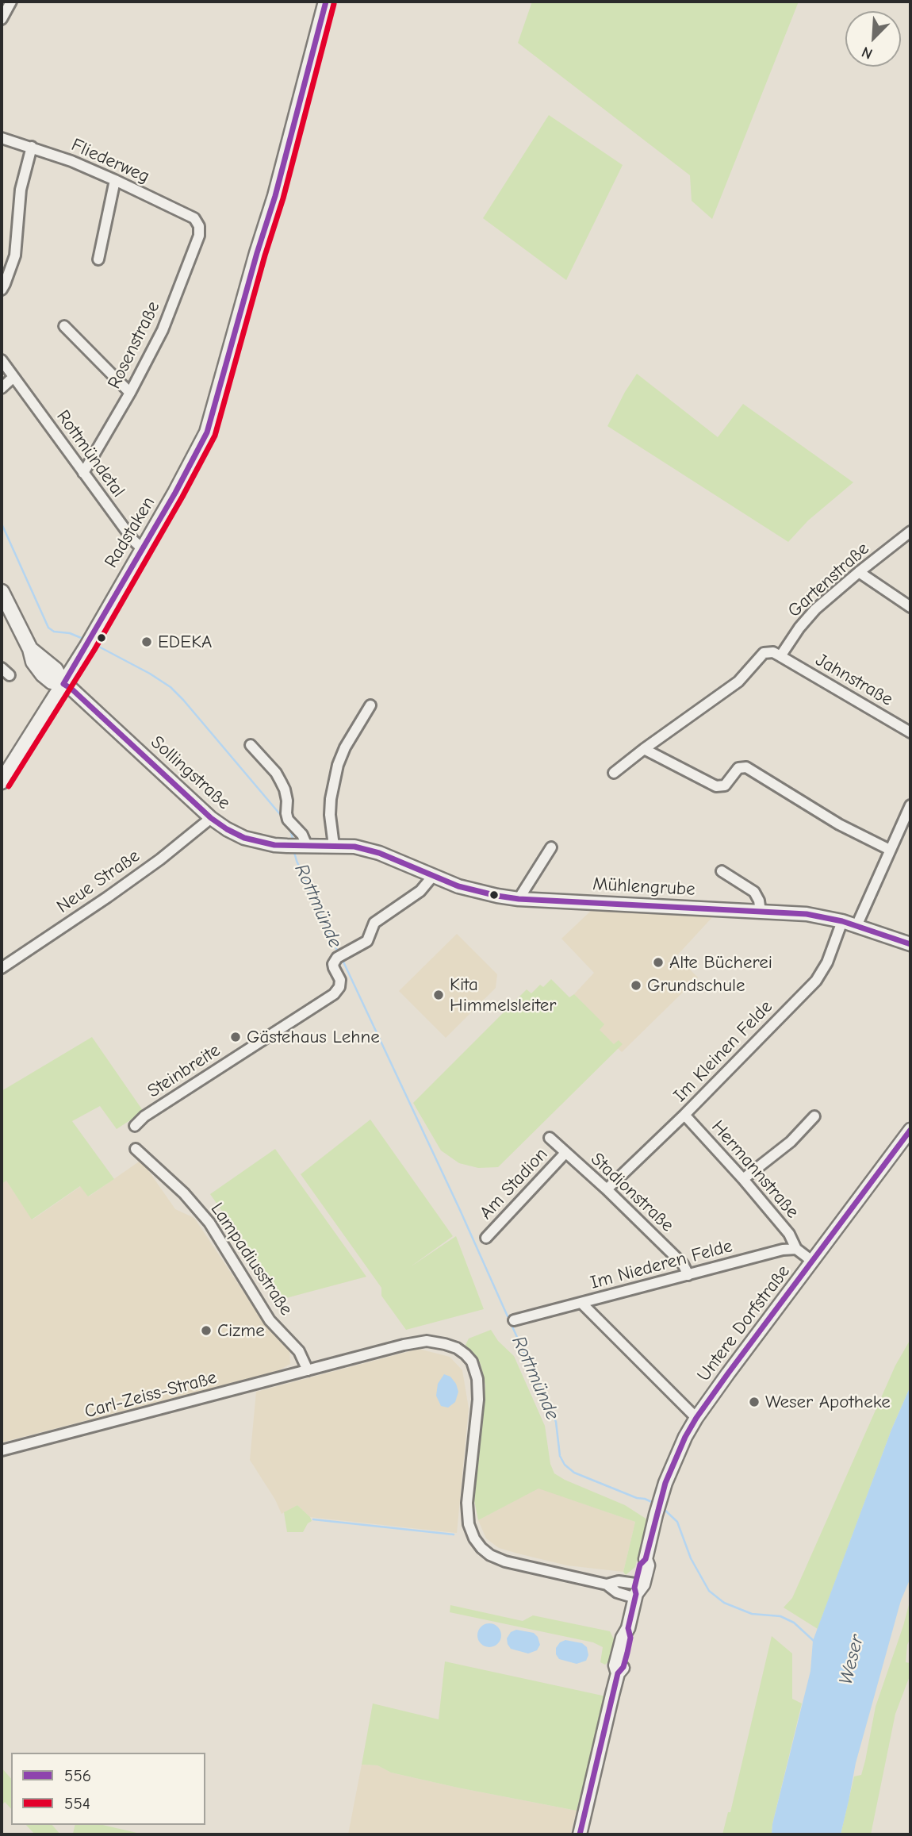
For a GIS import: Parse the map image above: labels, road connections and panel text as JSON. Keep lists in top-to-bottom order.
{
  "streets": {
    "main road": ["Radstaken"],
    "street": [
      "Fliederweg",
      "Rosenstraße",
      "Rottmündetal",
      "Gartenstraße",
      "Jahnstraße",
      "Sollingstraße",
      "Neue Straße",
      "Mühlengrube",
      "Im Kleinen Felde",
      "Steinbreite",
      "Hermannstraße",
      "Am Stadion",
      "Stadionstraße",
      "Lampadiusstraße",
      "Im Niederen Felde",
      "Untere Dorfstraße",
      "Carl-Zeiss-Straße"
    ]
  },
  "crossings": [
    ["Fliederweg", "Rosenstraße"],
    ["Rosenstraße", "Rottmündetal"],
    ["Rottmündetal", "Radstaken"],
    ["Radstaken", "Sollingstraße"],
    ["Gartenstraße", "Jahnstraße"],
    ["Sollingstraße", "Neue Straße"],
    ["Sollingstraße", "Mühlengrube"],
    ["Mühlengrube", "Im Kleinen Felde"],
    ["Mühlengrube", "Steinbreite"],
    ["Im Kleinen Felde", "Hermannstraße"],
    ["Im Kleinen Felde", "Stadionstraße"],
    ["Hermannstraße", "Im Niederen Felde"],
    ["Am Stadion", "Stadionstraße"],
    ["Stadionstraße", "Im Niederen Felde"],
    ["Lampadiusstraße", "Carl-Zeiss-Straße"]
  ],
  "water": ["Rottmünde", "Weser"],
  "places": [
    "EDEKA",
    "Alte Bücherei",
    "Grundschule",
    "Kita Himmelsleiter",
    "Gästehaus Lehne",
    "Cizme",
    "Weser Apotheke"
  ],
  "lines": ["transit line 556", "transit line 554"],
  "legend": ["556", "554"],
  "north": "bottom left"
}
